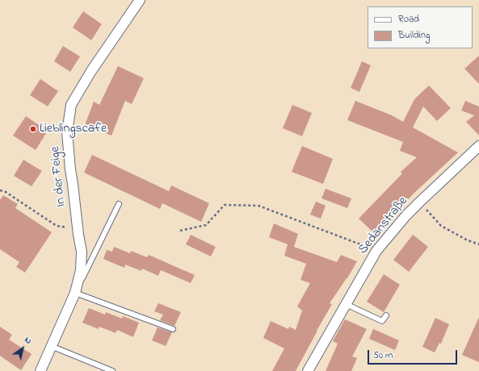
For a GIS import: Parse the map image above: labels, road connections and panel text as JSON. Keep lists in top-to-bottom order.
{
  "streets": {
    "street": ["In der Feige", "Sedanstraße"]
  },
  "places": ["Lieblingscafe"],
  "legend": ["Road", "Building"],
  "scale_bar": "50 m",
  "north": "top right"
}
